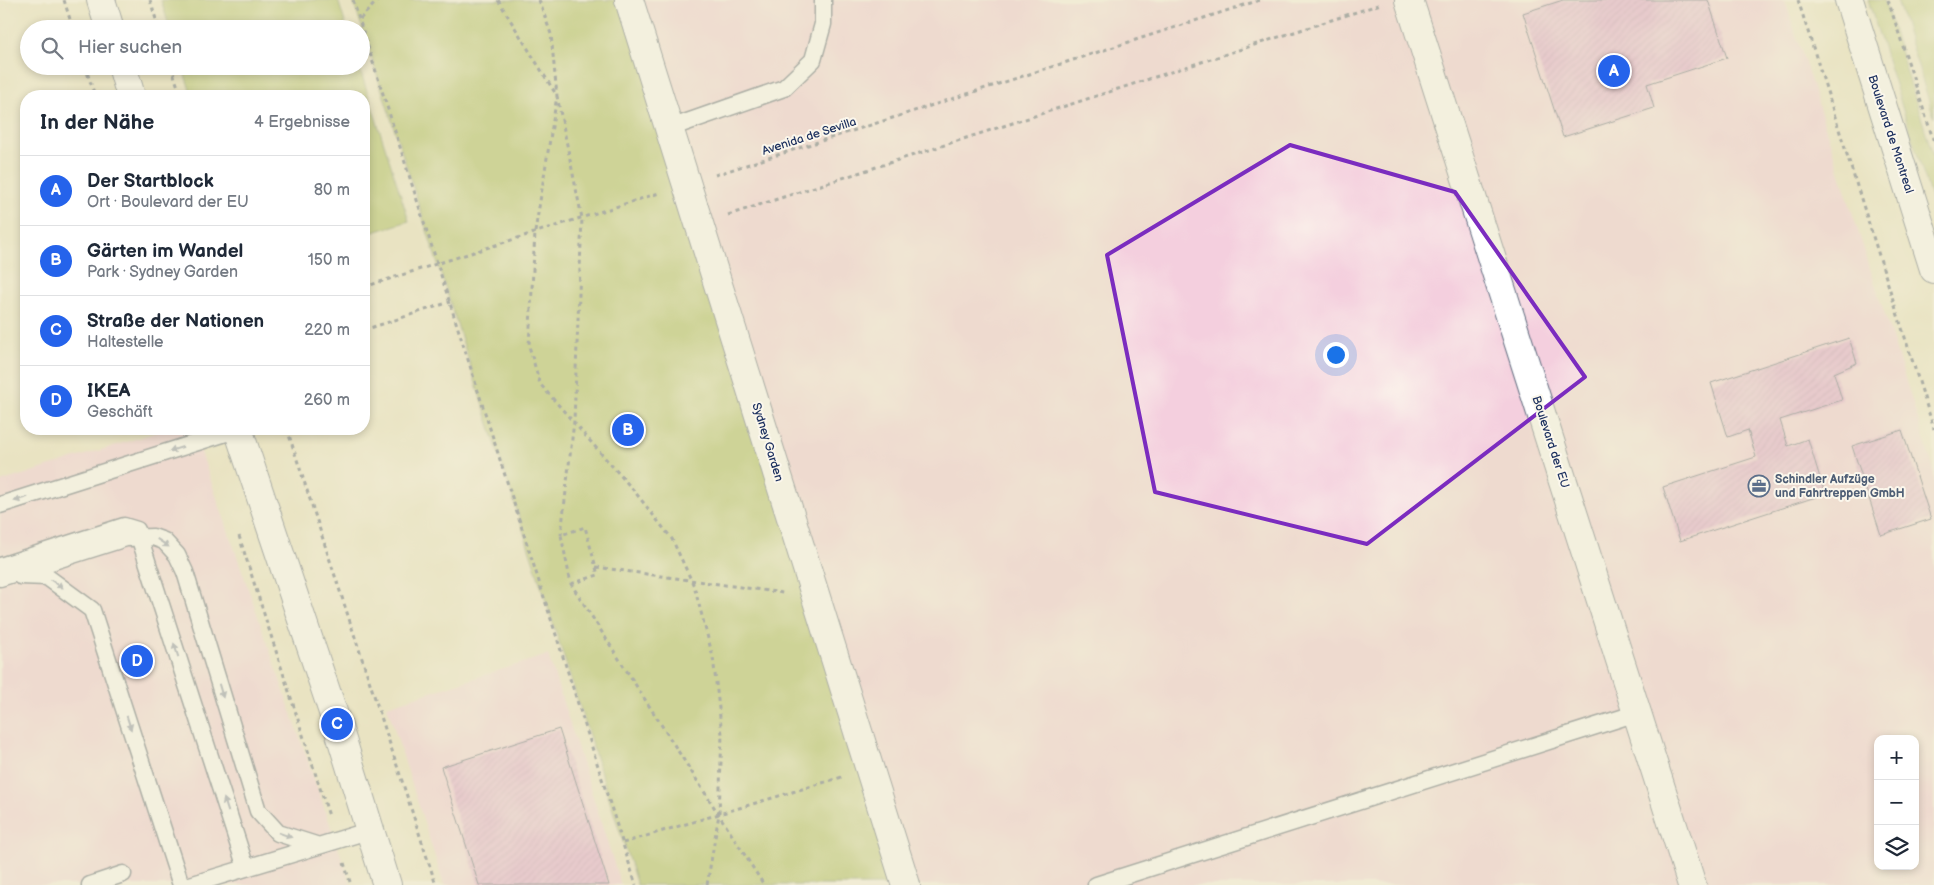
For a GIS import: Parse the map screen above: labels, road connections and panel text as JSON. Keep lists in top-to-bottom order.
{
  "streets": {
    "street": ["Boulevard de Montreal", "Sydney Garden", "Boulevard der EU"],
    "path": ["Avenida de Sevilla"]
  },
  "crossings": [
    ["Avenida de Sevilla", "Sydney Garden"]
  ],
  "places": {
    "office": ["Schindler Aufzüge und Fahrtreppen GmbH"]
  },
  "page": {
    "search": "Hier suchen",
    "pins": [
      "A",
      "B",
      "D",
      "C"
    ],
    "heading": ["In der Nähe", "4 Ergebnisse"],
    "list": [
      {
        "mark": "A",
        "name": "Der Startblock",
        "note": "Ort · Boulevard der EU",
        "value": "80 m"
      },
      {
        "mark": "B",
        "name": "Gärten im Wandel",
        "note": "Park · Sydney Garden",
        "value": "150 m"
      },
      {
        "mark": "C",
        "name": "Straße der Nationen",
        "note": "Haltestelle",
        "value": "220 m"
      },
      {
        "mark": "D",
        "name": "IKEA",
        "note": "Geschäft",
        "value": "260 m"
      }
    ],
    "map_buttons": ["+", "−"]
  }
}
